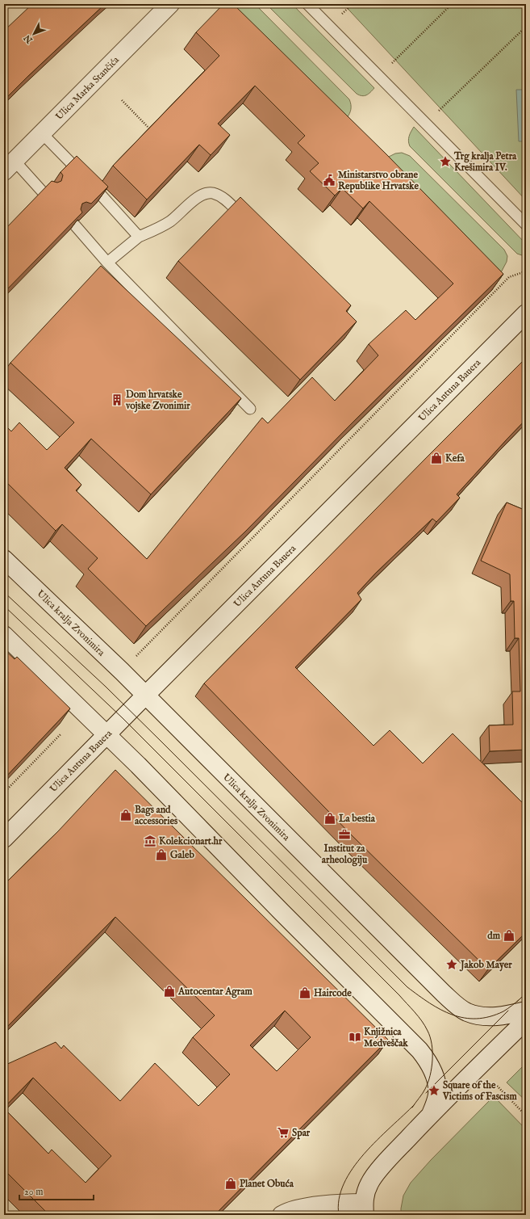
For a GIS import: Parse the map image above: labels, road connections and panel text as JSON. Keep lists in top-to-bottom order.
{
  "streets": {
    "main road": ["Ulica Marka Stančića", "Ulica Antuna Bauera", "Ulica kralja Zvonimira"]
  },
  "crossings": [
    ["Ulica Antuna Bauera", "Ulica kralja Zvonimira"]
  ],
  "places": {
    "place": ["Trg kralja Petra Krešimira IV.", "Jakob Mayer", "Square of the Victims of Fascism"],
    "public building": ["Ministarstvo obrane Republike Hrvatske"],
    "building": ["Dom hrvatske vojske Zvonimir"],
    "shop": [
      "Kefa",
      "Bags and accessories",
      "La bestia",
      "Galeb",
      "dm",
      "Autocentar Agram",
      "Haircode",
      "Planet Obuća"
    ],
    "office": ["Institut za arheologiju"],
    "museum": ["Kolekcionart.hr"],
    "library": ["Knjižnica Medveščak"],
    "supermarket": ["Spar"]
  },
  "scale_bar": "20 m",
  "north": "bottom left"
}
